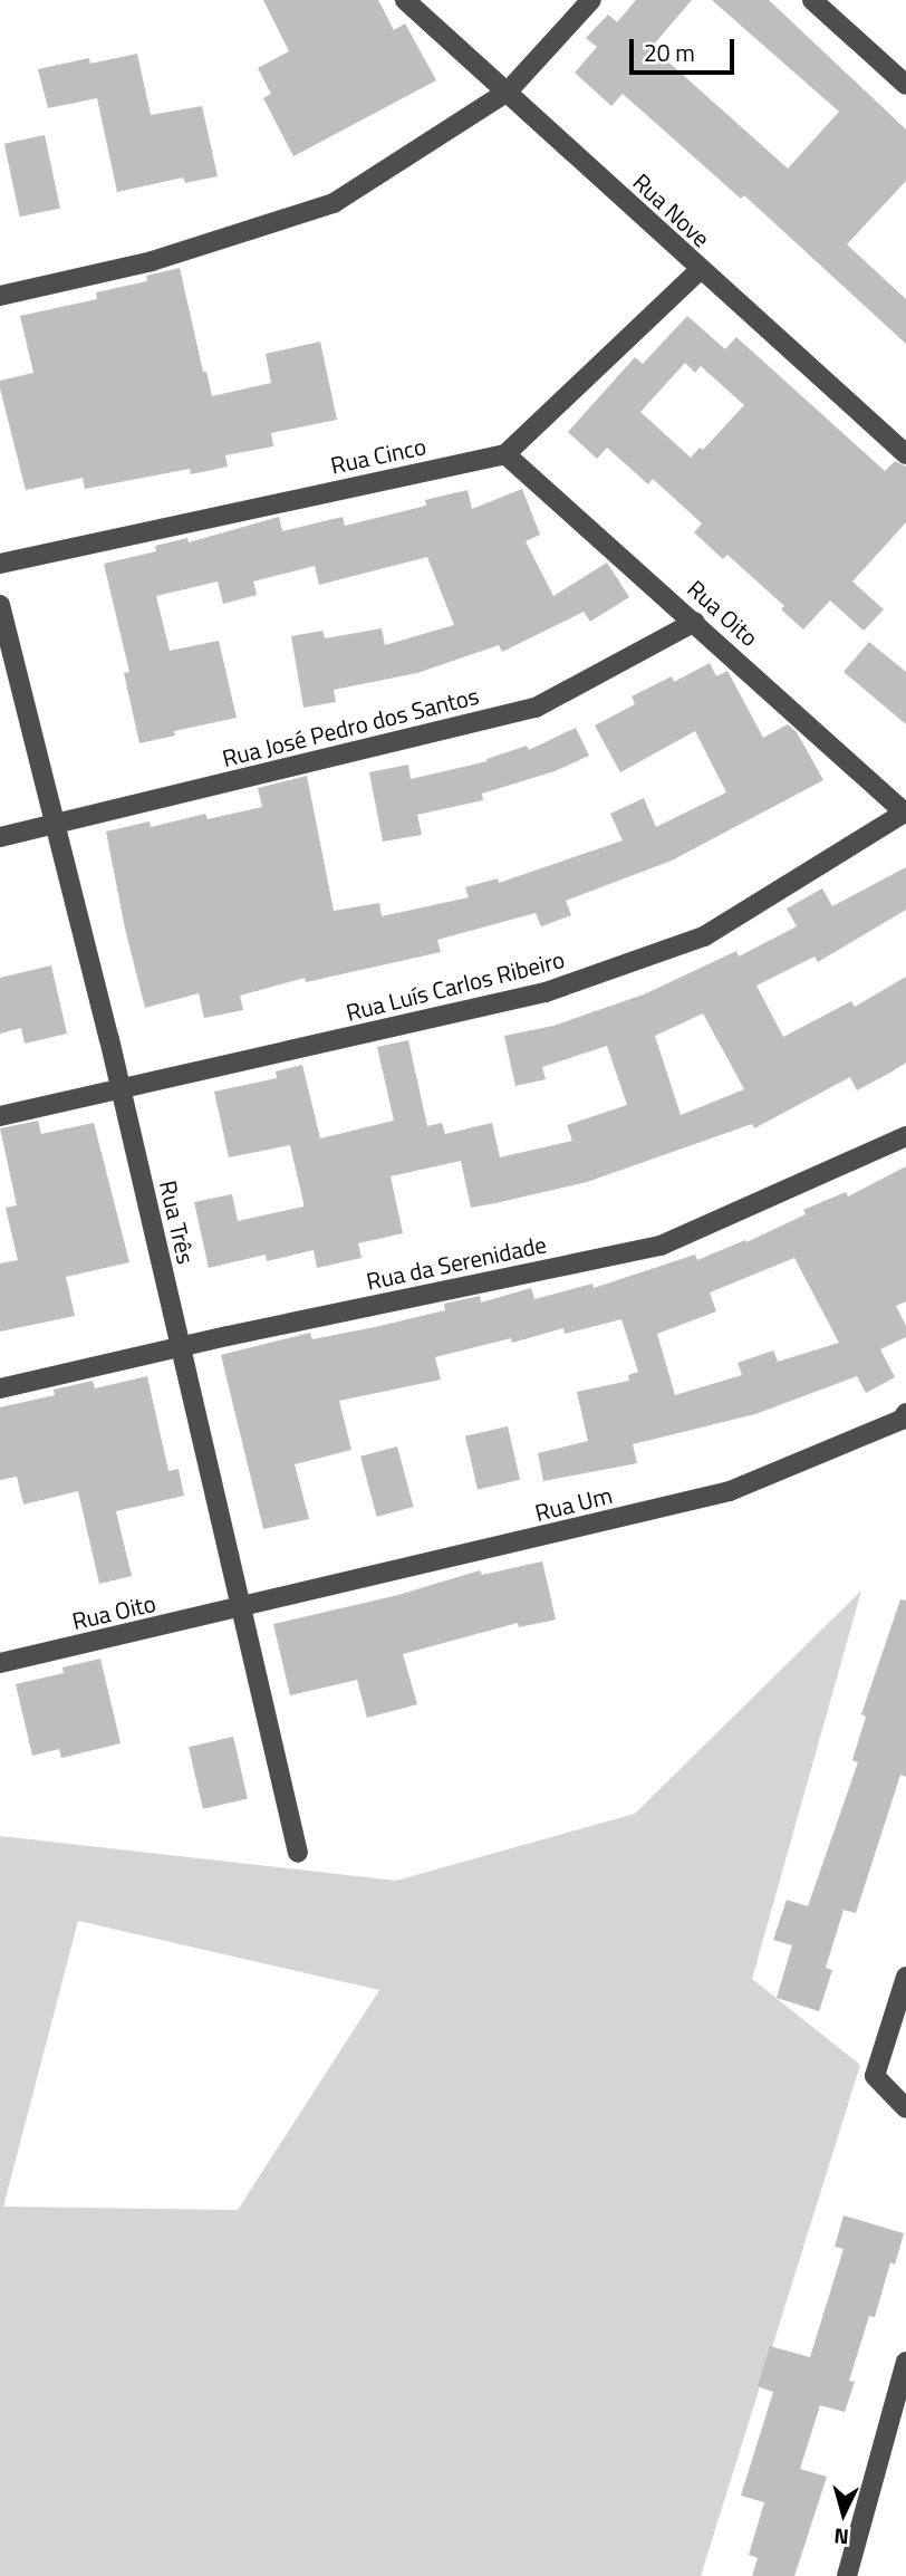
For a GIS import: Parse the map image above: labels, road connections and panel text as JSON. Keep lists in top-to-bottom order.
{
  "streets": {
    "street": [
      "Rua Nove",
      "Rua Cinco",
      "Rua Oito",
      "Rua José Pedro dos Santos",
      "Rua Luís Carlos Ribeiro",
      "Rua Três",
      "Rua da Serenidade",
      "Rua Um"
    ]
  },
  "crossings": [
    ["Rua Cinco", "Rua Oito"],
    ["Rua Oito", "Rua José Pedro dos Santos"],
    ["Rua Oito", "Rua Luís Carlos Ribeiro"],
    ["Rua Oito", "Rua Três"],
    ["Rua Oito", "Rua Um"],
    ["Rua José Pedro dos Santos", "Rua Três"],
    ["Rua Luís Carlos Ribeiro", "Rua Três"],
    ["Rua Três", "Rua da Serenidade"],
    ["Rua Três", "Rua Um"]
  ],
  "scale_bar": "20 m",
  "north": "bottom"
}
